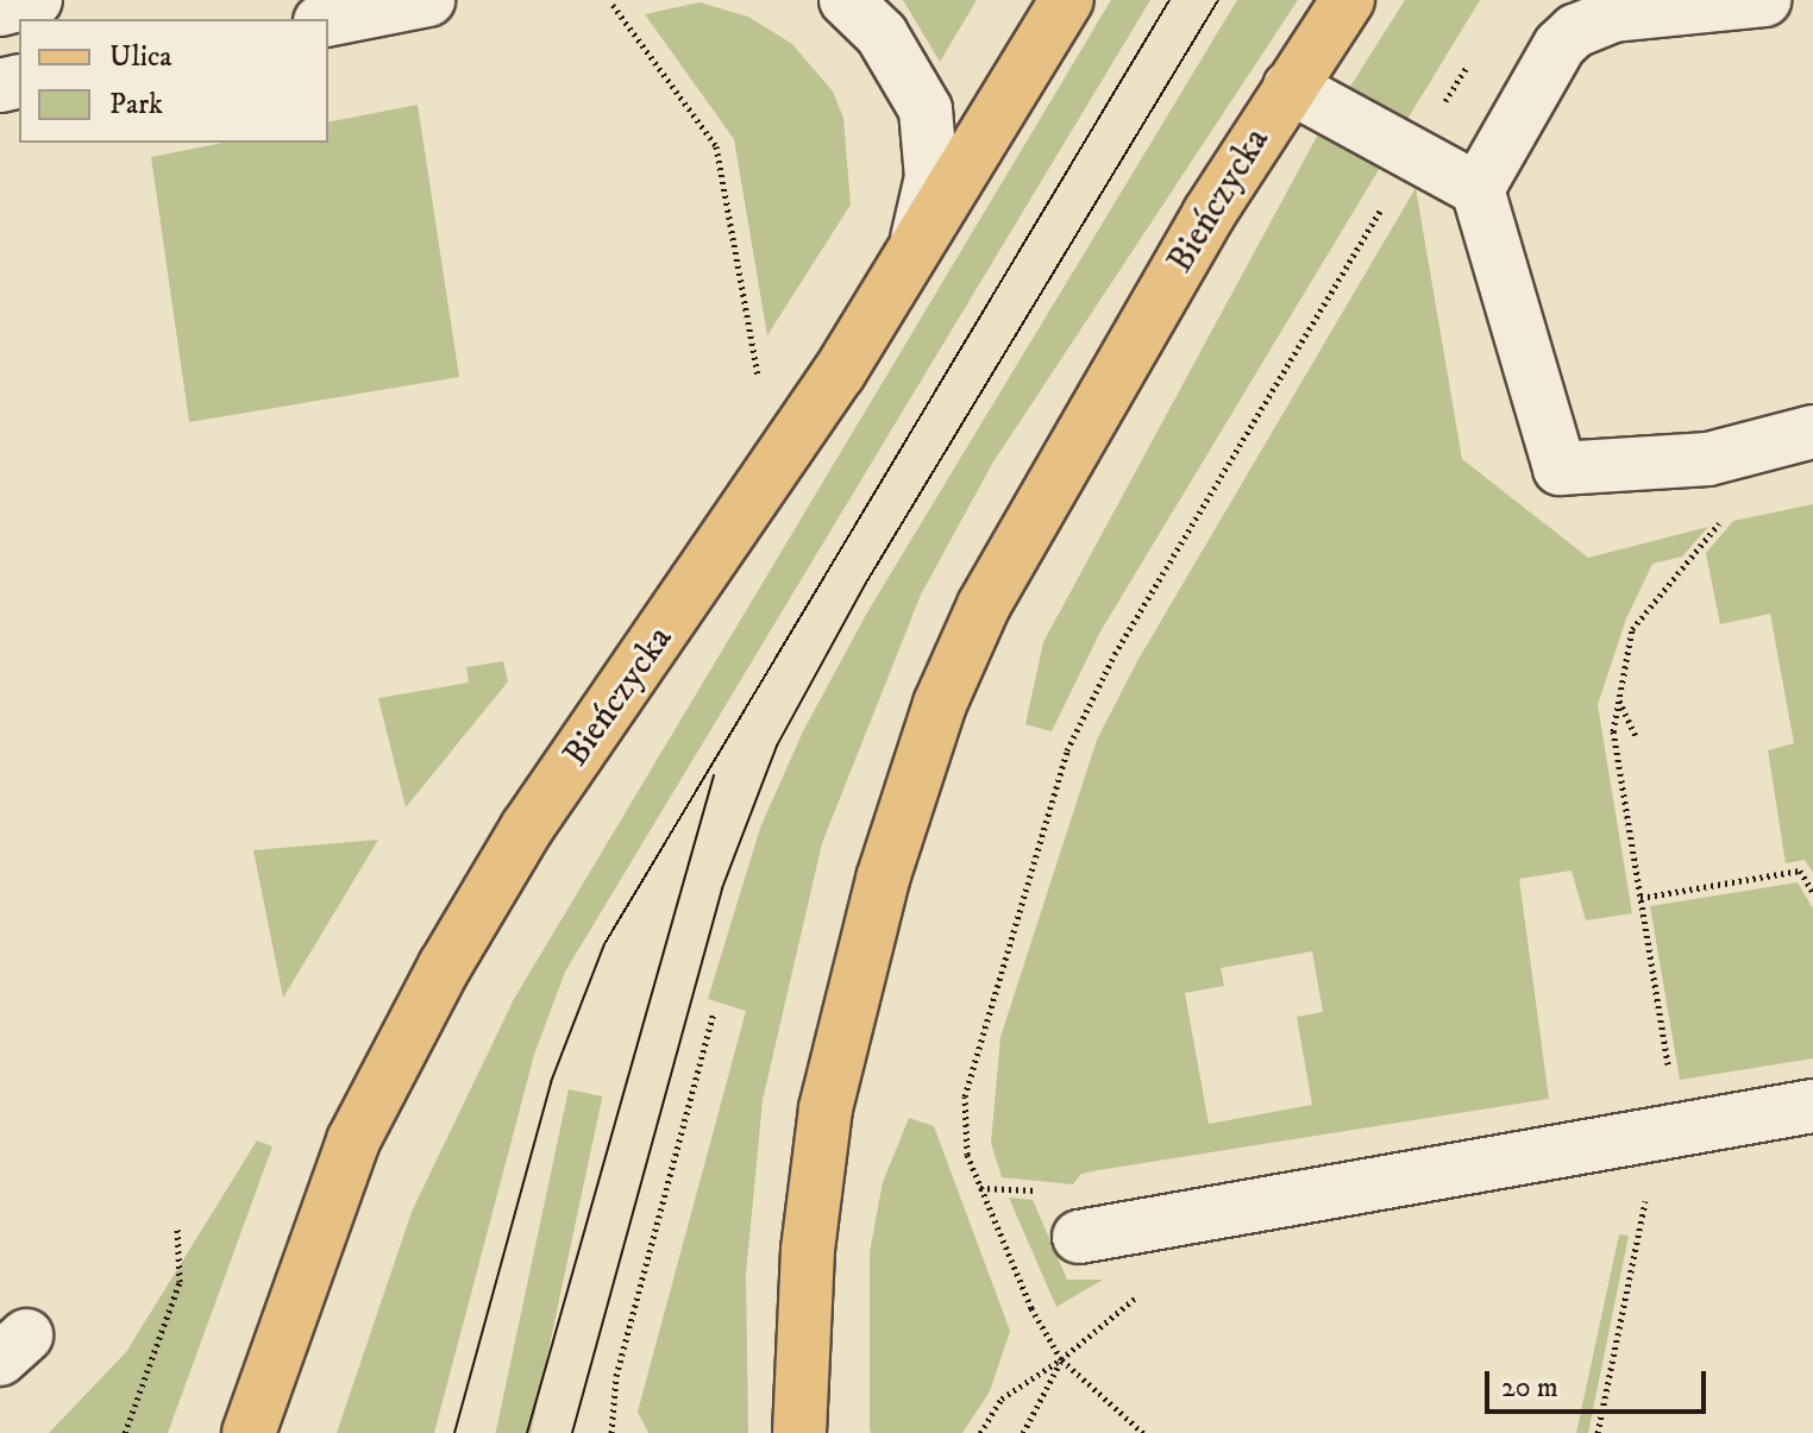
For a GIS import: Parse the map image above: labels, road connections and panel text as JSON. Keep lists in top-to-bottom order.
{
  "streets": {
    "main road": ["Bieńczycka"]
  },
  "legend": ["Ulica", "Park"],
  "scale_bar": "20 m"
}
